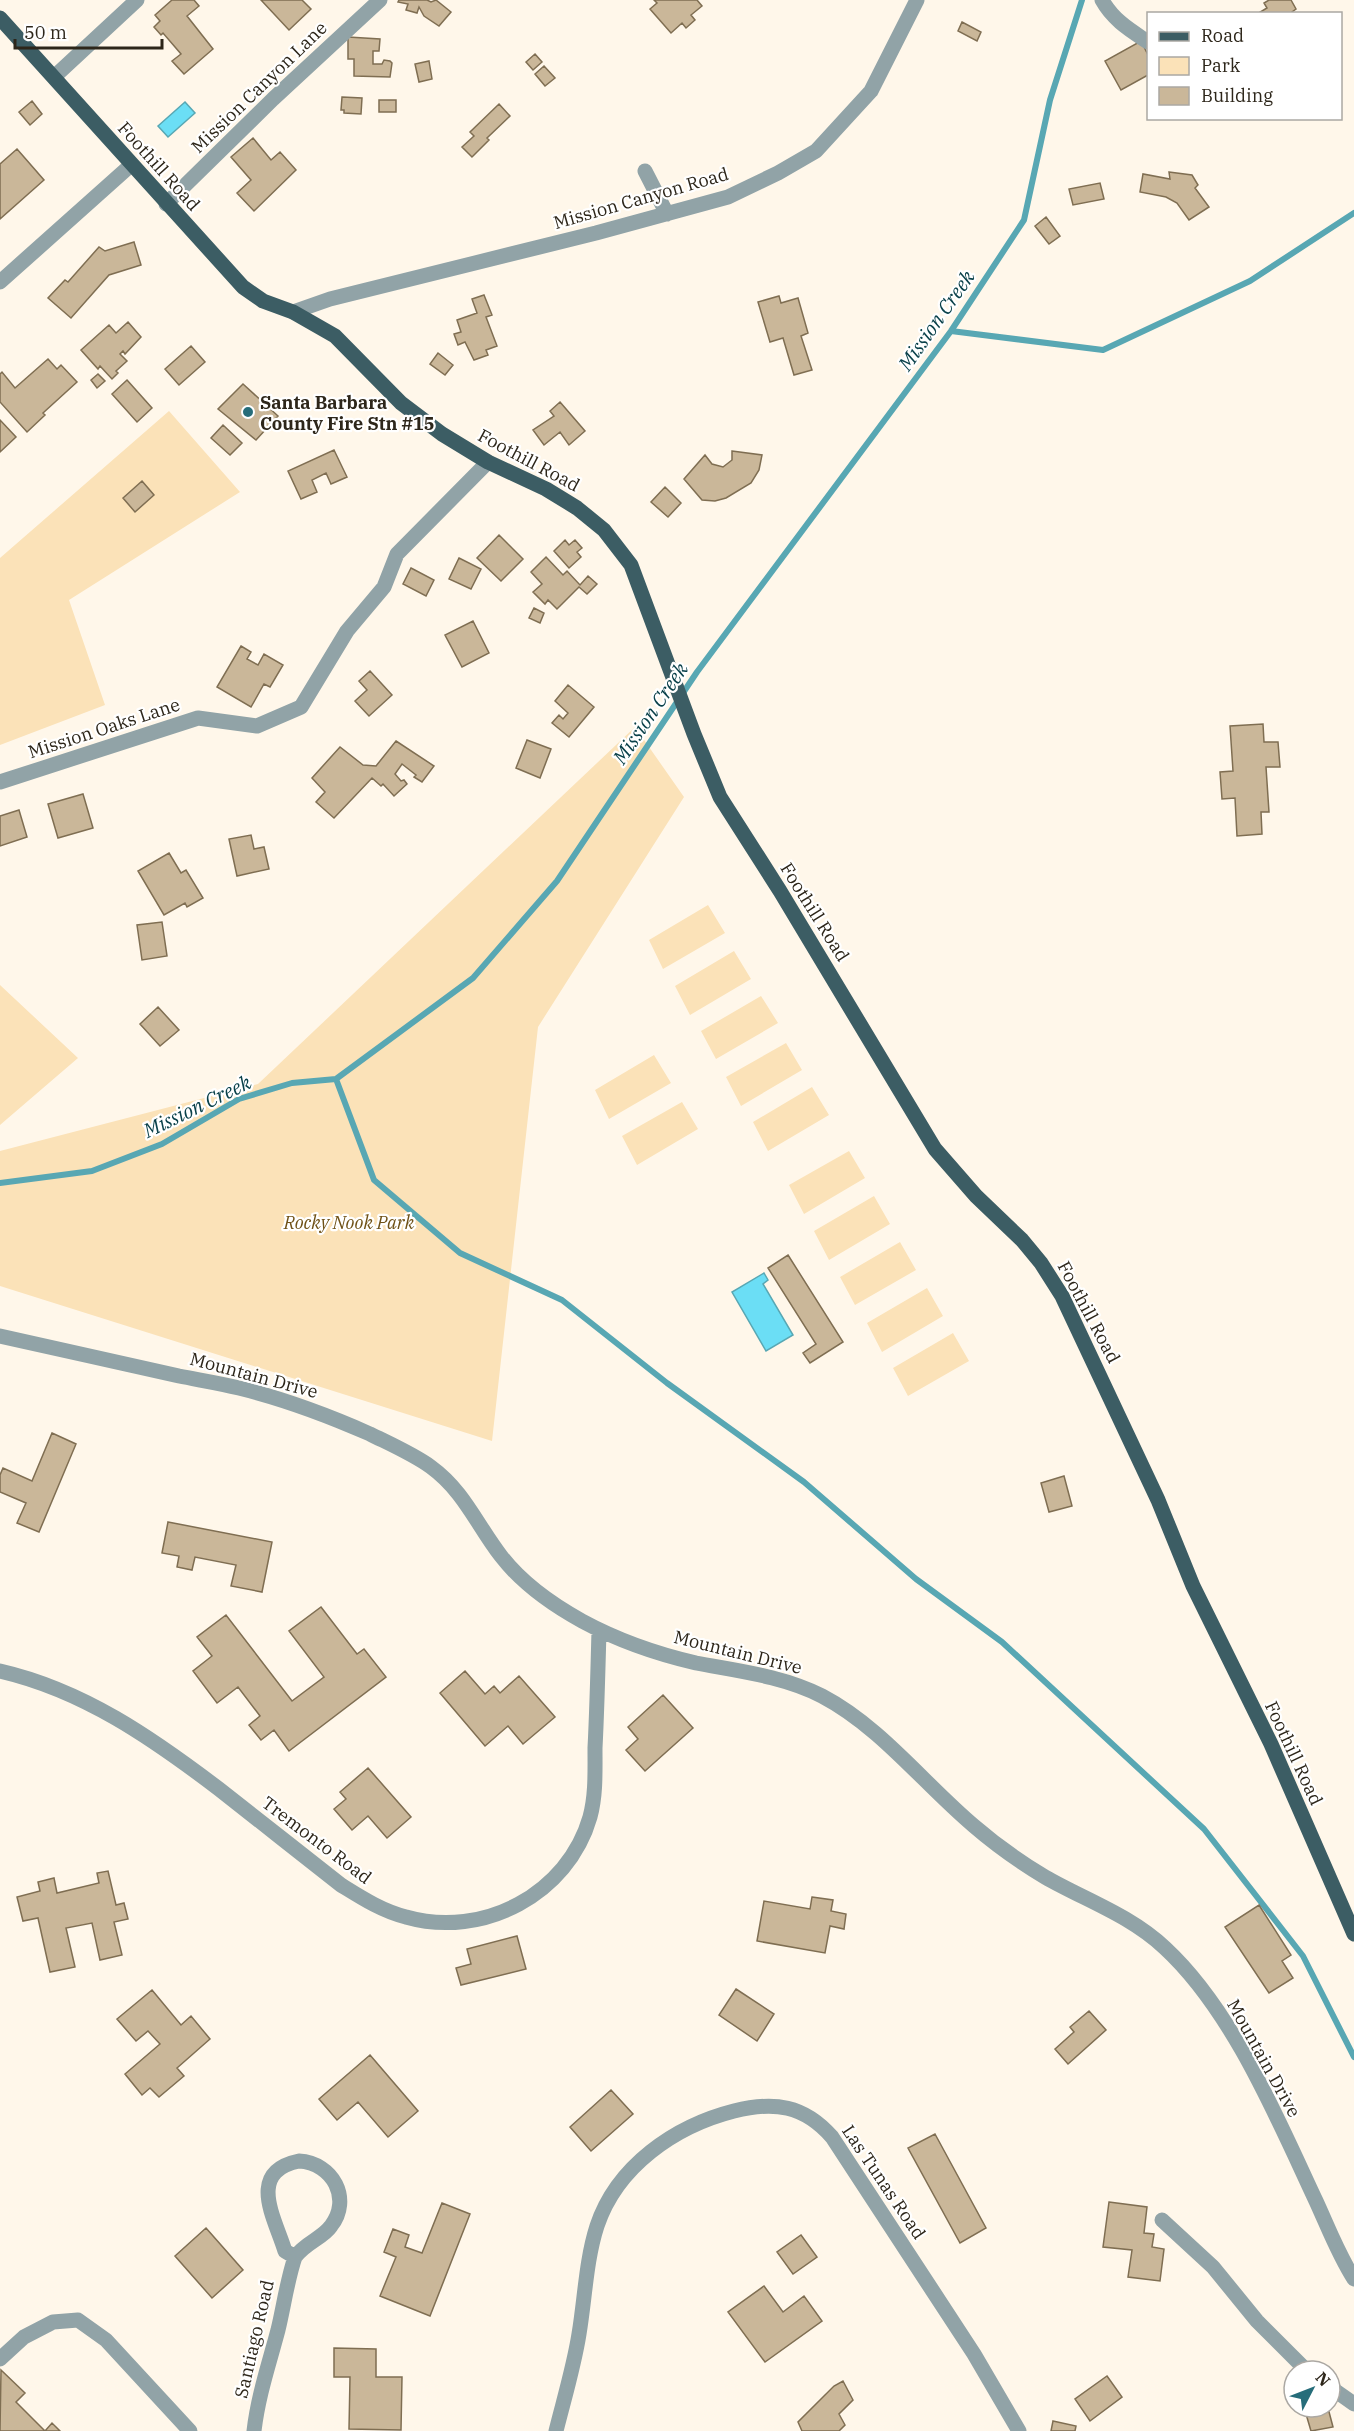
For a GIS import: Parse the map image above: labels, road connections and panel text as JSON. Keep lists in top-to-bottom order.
{
  "streets": {
    "main road": ["Foothill Road"],
    "street": [
      "Mission Canyon Lane",
      "Mission Canyon Road",
      "Mission Oaks Lane",
      "Mountain Drive",
      "Tremonto Road",
      "Las Tunas Road",
      "Santiago Road"
    ]
  },
  "crossings": [
    ["Mission Canyon Lane", "Foothill Road"],
    ["Foothill Road", "Mission Canyon Road"],
    ["Foothill Road", "Mission Oaks Lane"],
    ["Mountain Drive", "Tremonto Road"]
  ],
  "water": ["Mission Creek"],
  "parks": ["Rocky Nook Park"],
  "places": ["Santa Barbara County Fire Stn #15"],
  "legend": ["Road", "Park", "Building"],
  "scale_bar": "50 m",
  "north": "top right"
}
